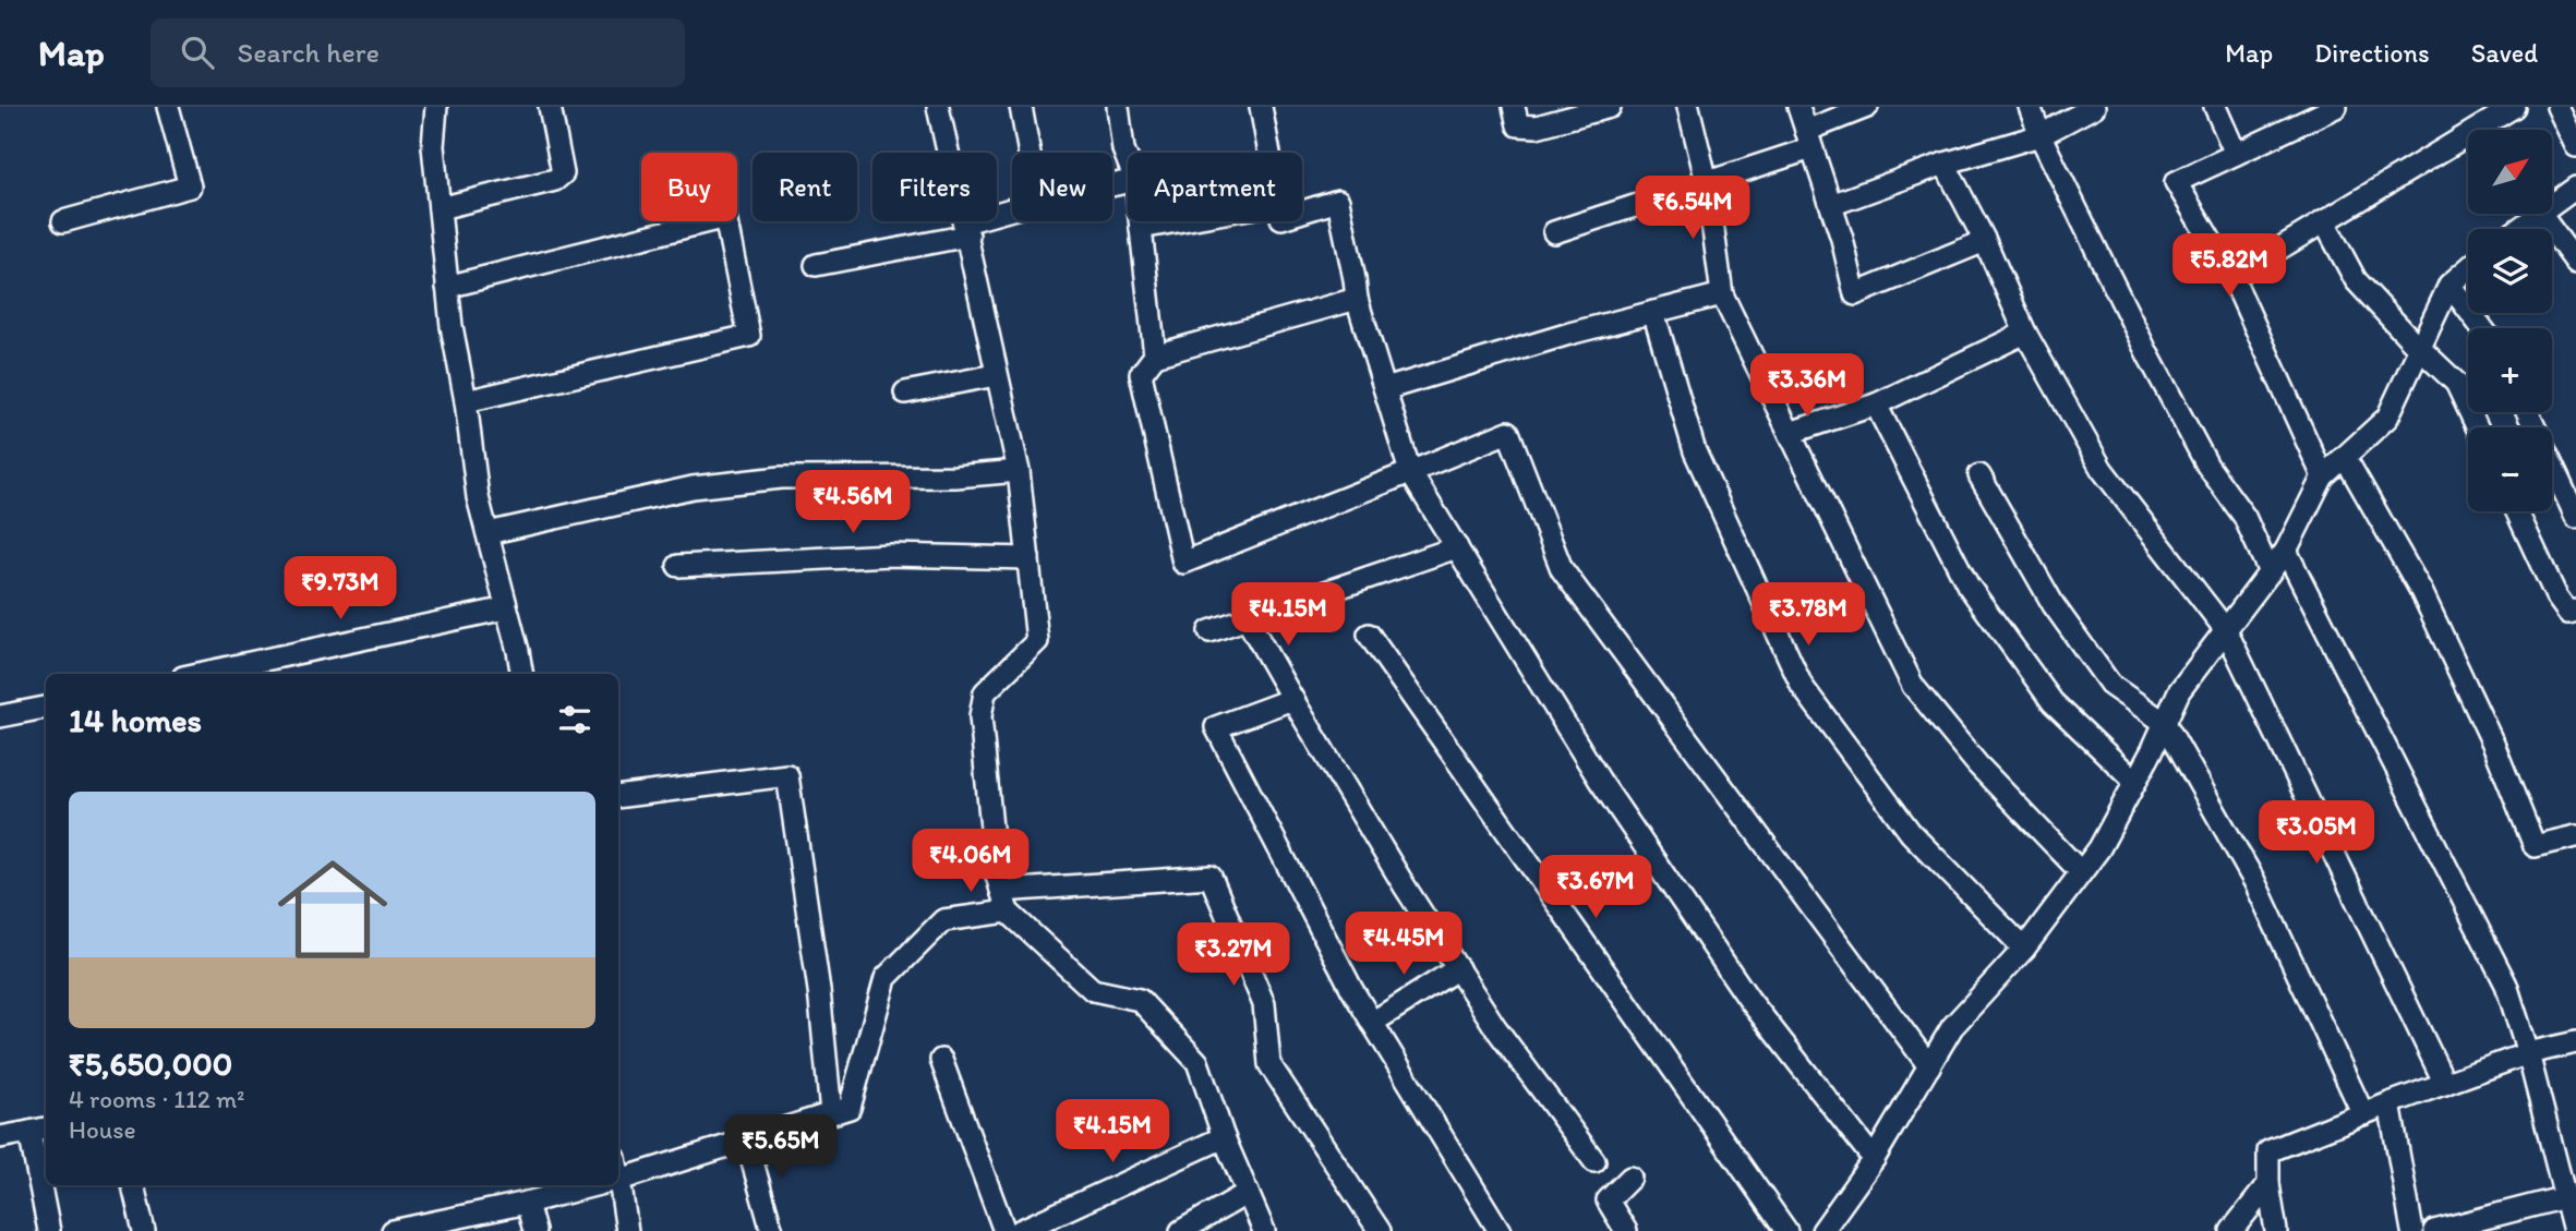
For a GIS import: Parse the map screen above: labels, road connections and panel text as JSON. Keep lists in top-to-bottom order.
{
  "north": "top right",
  "page": {
    "header": "Map",
    "search": "Search here",
    "nav": ["Map", "Directions", "Saved"],
    "map_buttons": ["+", "−"],
    "chip": [
      "Buy",
      "Rent",
      "Filters",
      "New",
      "Apartment"
    ],
    "price": [
      "₹6.54M",
      "₹5.82M",
      "₹3.36M",
      "₹4.56M",
      "₹9.73M",
      "₹4.15M",
      "₹3.78M",
      "₹3.05M",
      "₹4.06M",
      "₹3.67M",
      "₹4.45M",
      "₹3.27M",
      "₹4.15M",
      "₹5.65M"
    ],
    "heading": "14 homes",
    "list": [
      {
        "name": "₹5,650,000",
        "note": "4 rooms · 112 m² · House"
      }
    ]
  }
}
